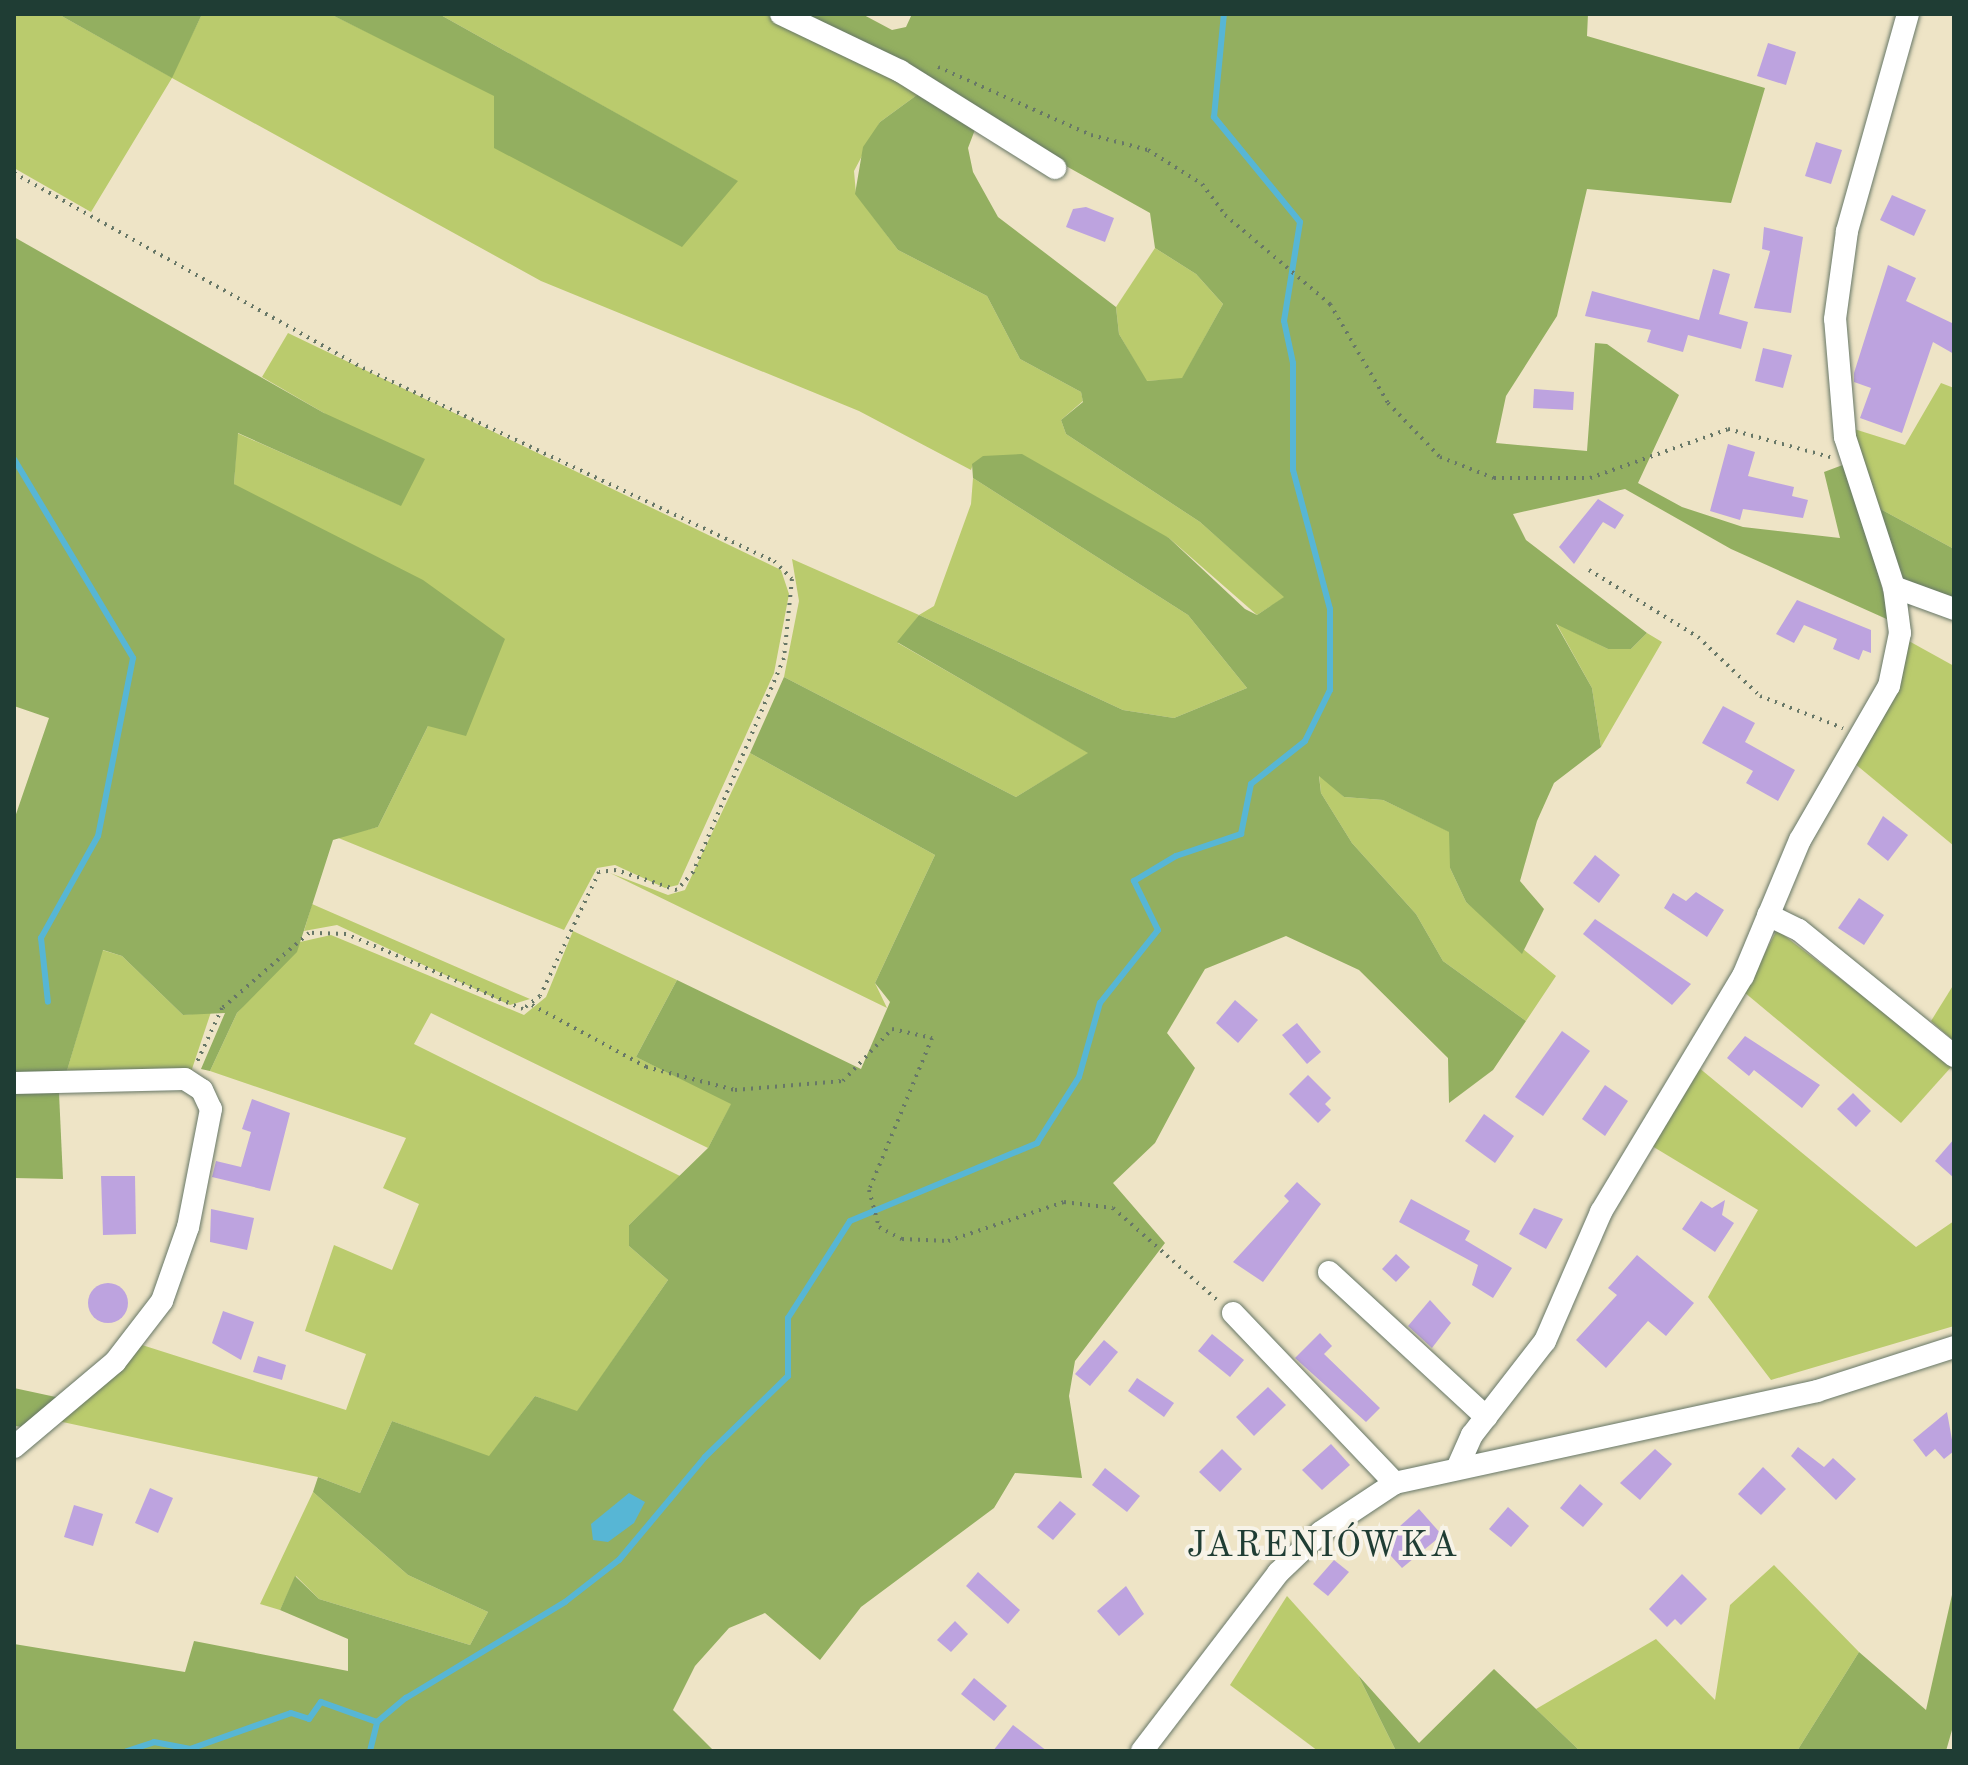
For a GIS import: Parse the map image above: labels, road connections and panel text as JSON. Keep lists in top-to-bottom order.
{
  "districts": ["JARENIÓWKA"]
}
